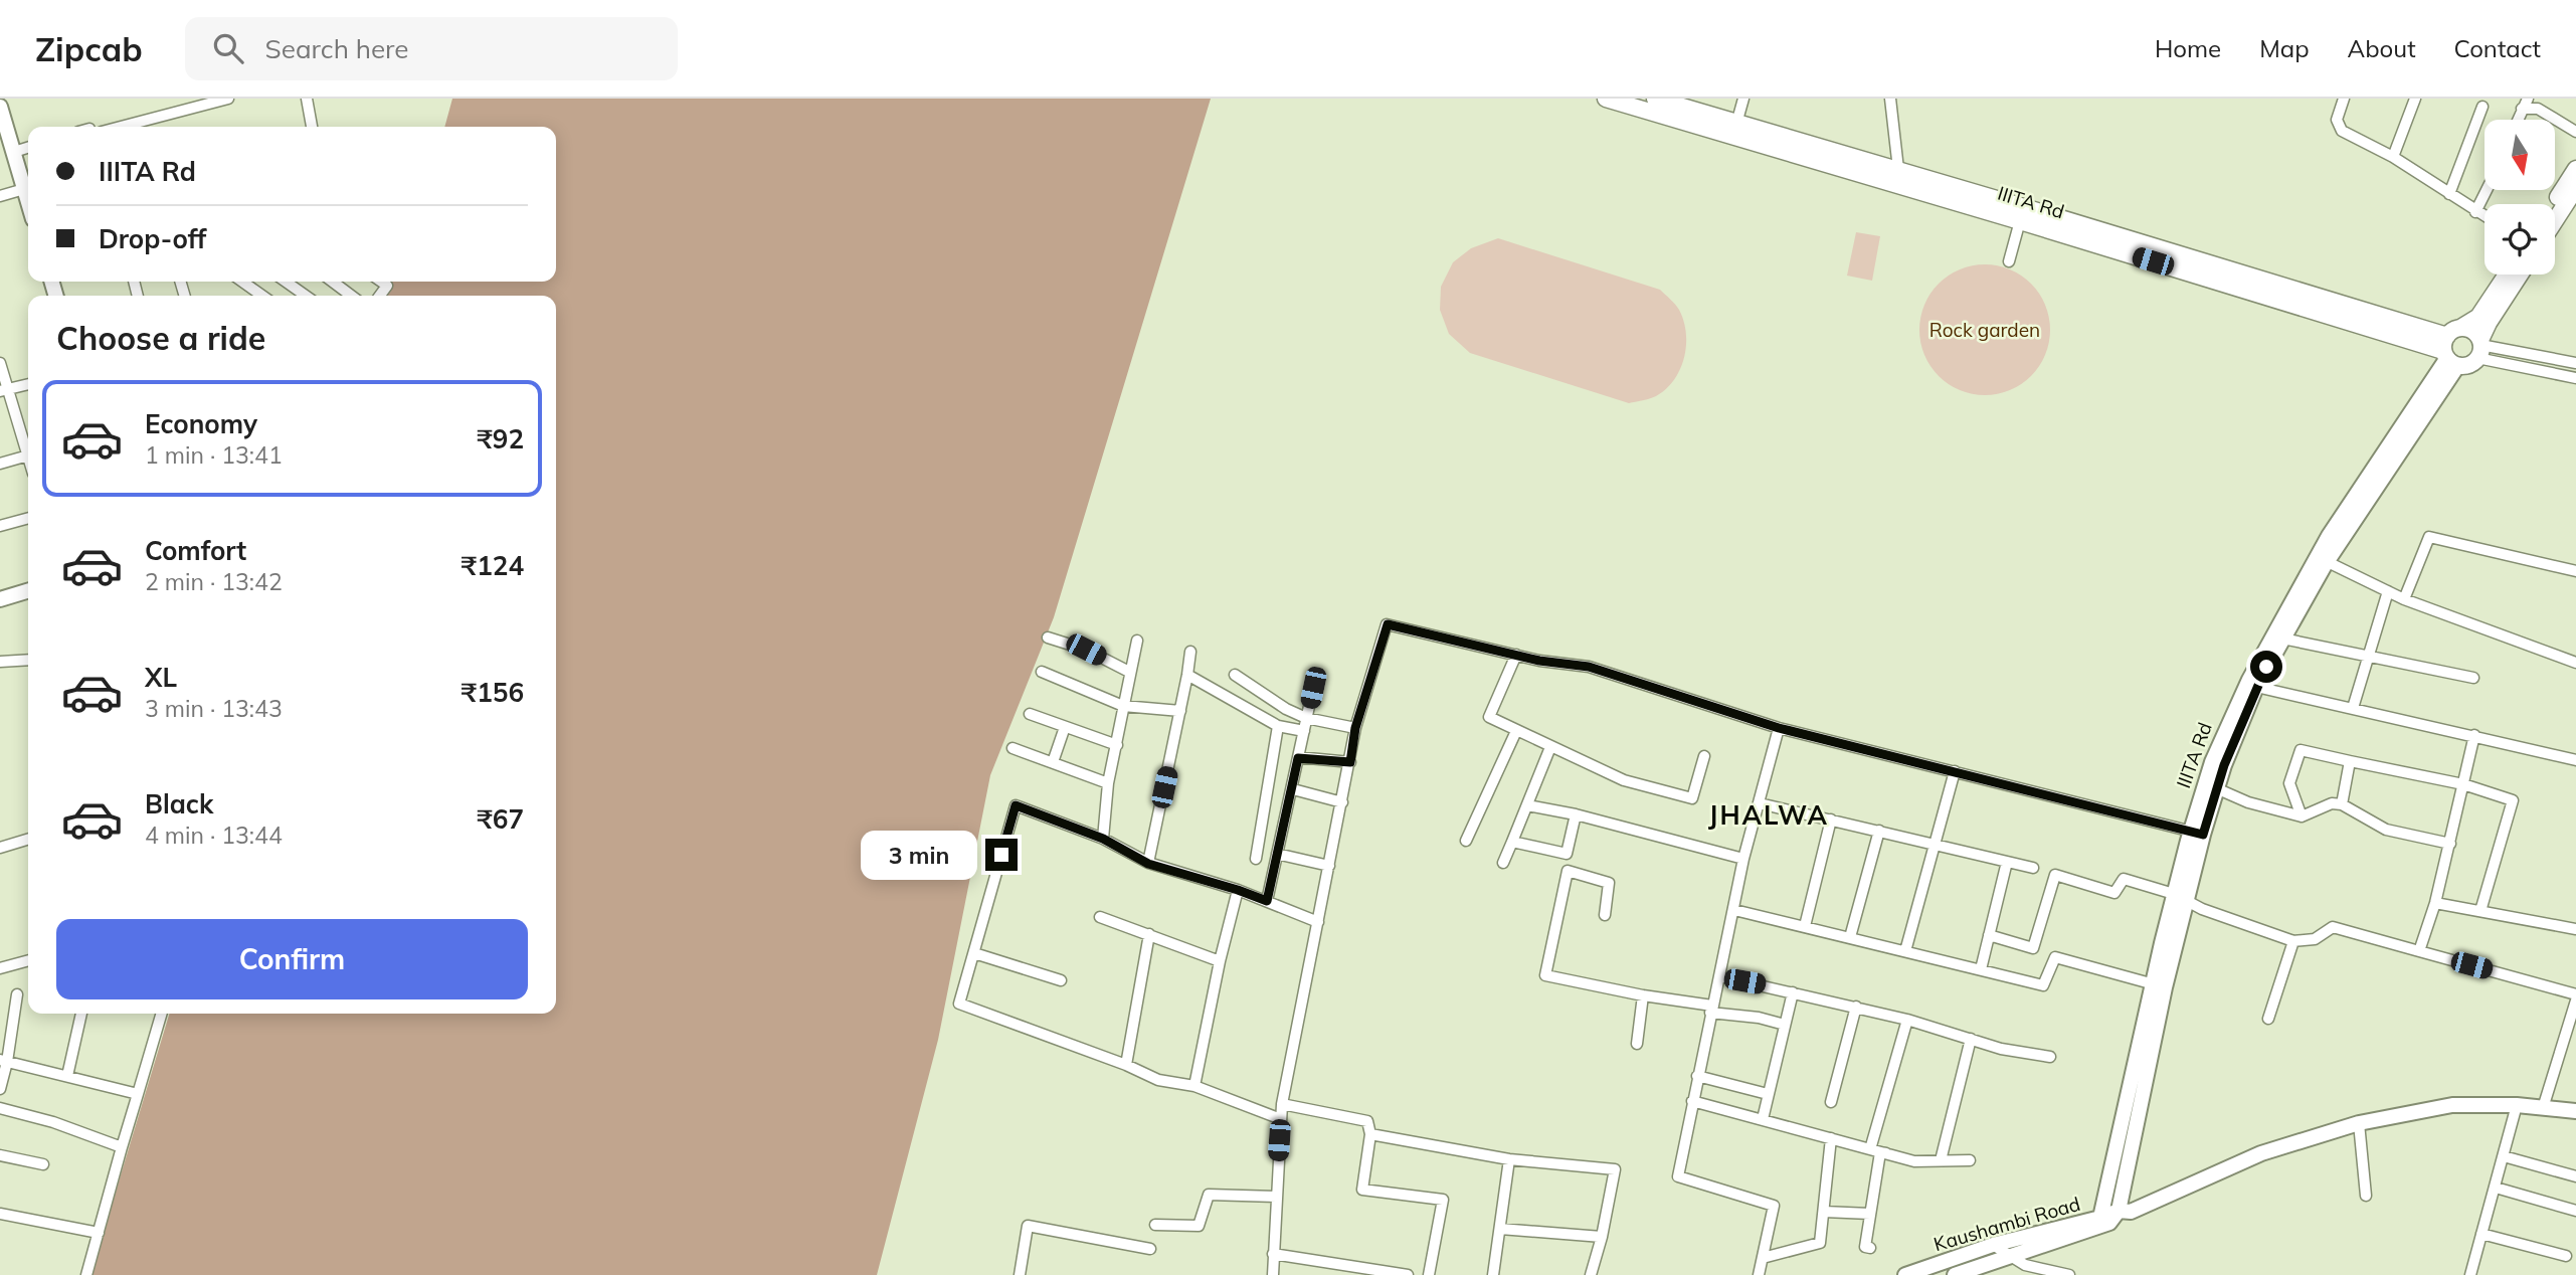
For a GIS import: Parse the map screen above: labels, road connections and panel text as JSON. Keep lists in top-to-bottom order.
{
  "streets": {
    "main road": ["IIITA Rd", "Kaushambi Road"]
  },
  "crossings": [
    ["IIITA Rd", "Kaushambi Road"]
  ],
  "districts": ["JHALWA"],
  "parks": ["Rock garden"],
  "north": "bottom",
  "page": {
    "header": "Zipcab",
    "search": "Search here",
    "nav": [
      "Home",
      "Map",
      "About",
      "Contact"
    ],
    "banner": ["IIITA Rd", "Drop-off"],
    "heading": "Choose a ride",
    "list": [
      {
        "name": "Economy",
        "note": "1 min · 13:41",
        "value": "₹92"
      },
      {
        "name": "Comfort",
        "note": "2 min · 13:42",
        "value": "₹124"
      },
      {
        "name": "XL",
        "note": "3 min · 13:43",
        "value": "₹156"
      },
      {
        "name": "Black",
        "note": "4 min · 13:44",
        "value": "₹67"
      }
    ],
    "bubble": "3 min",
    "buttons": "Confirm"
  }
}
